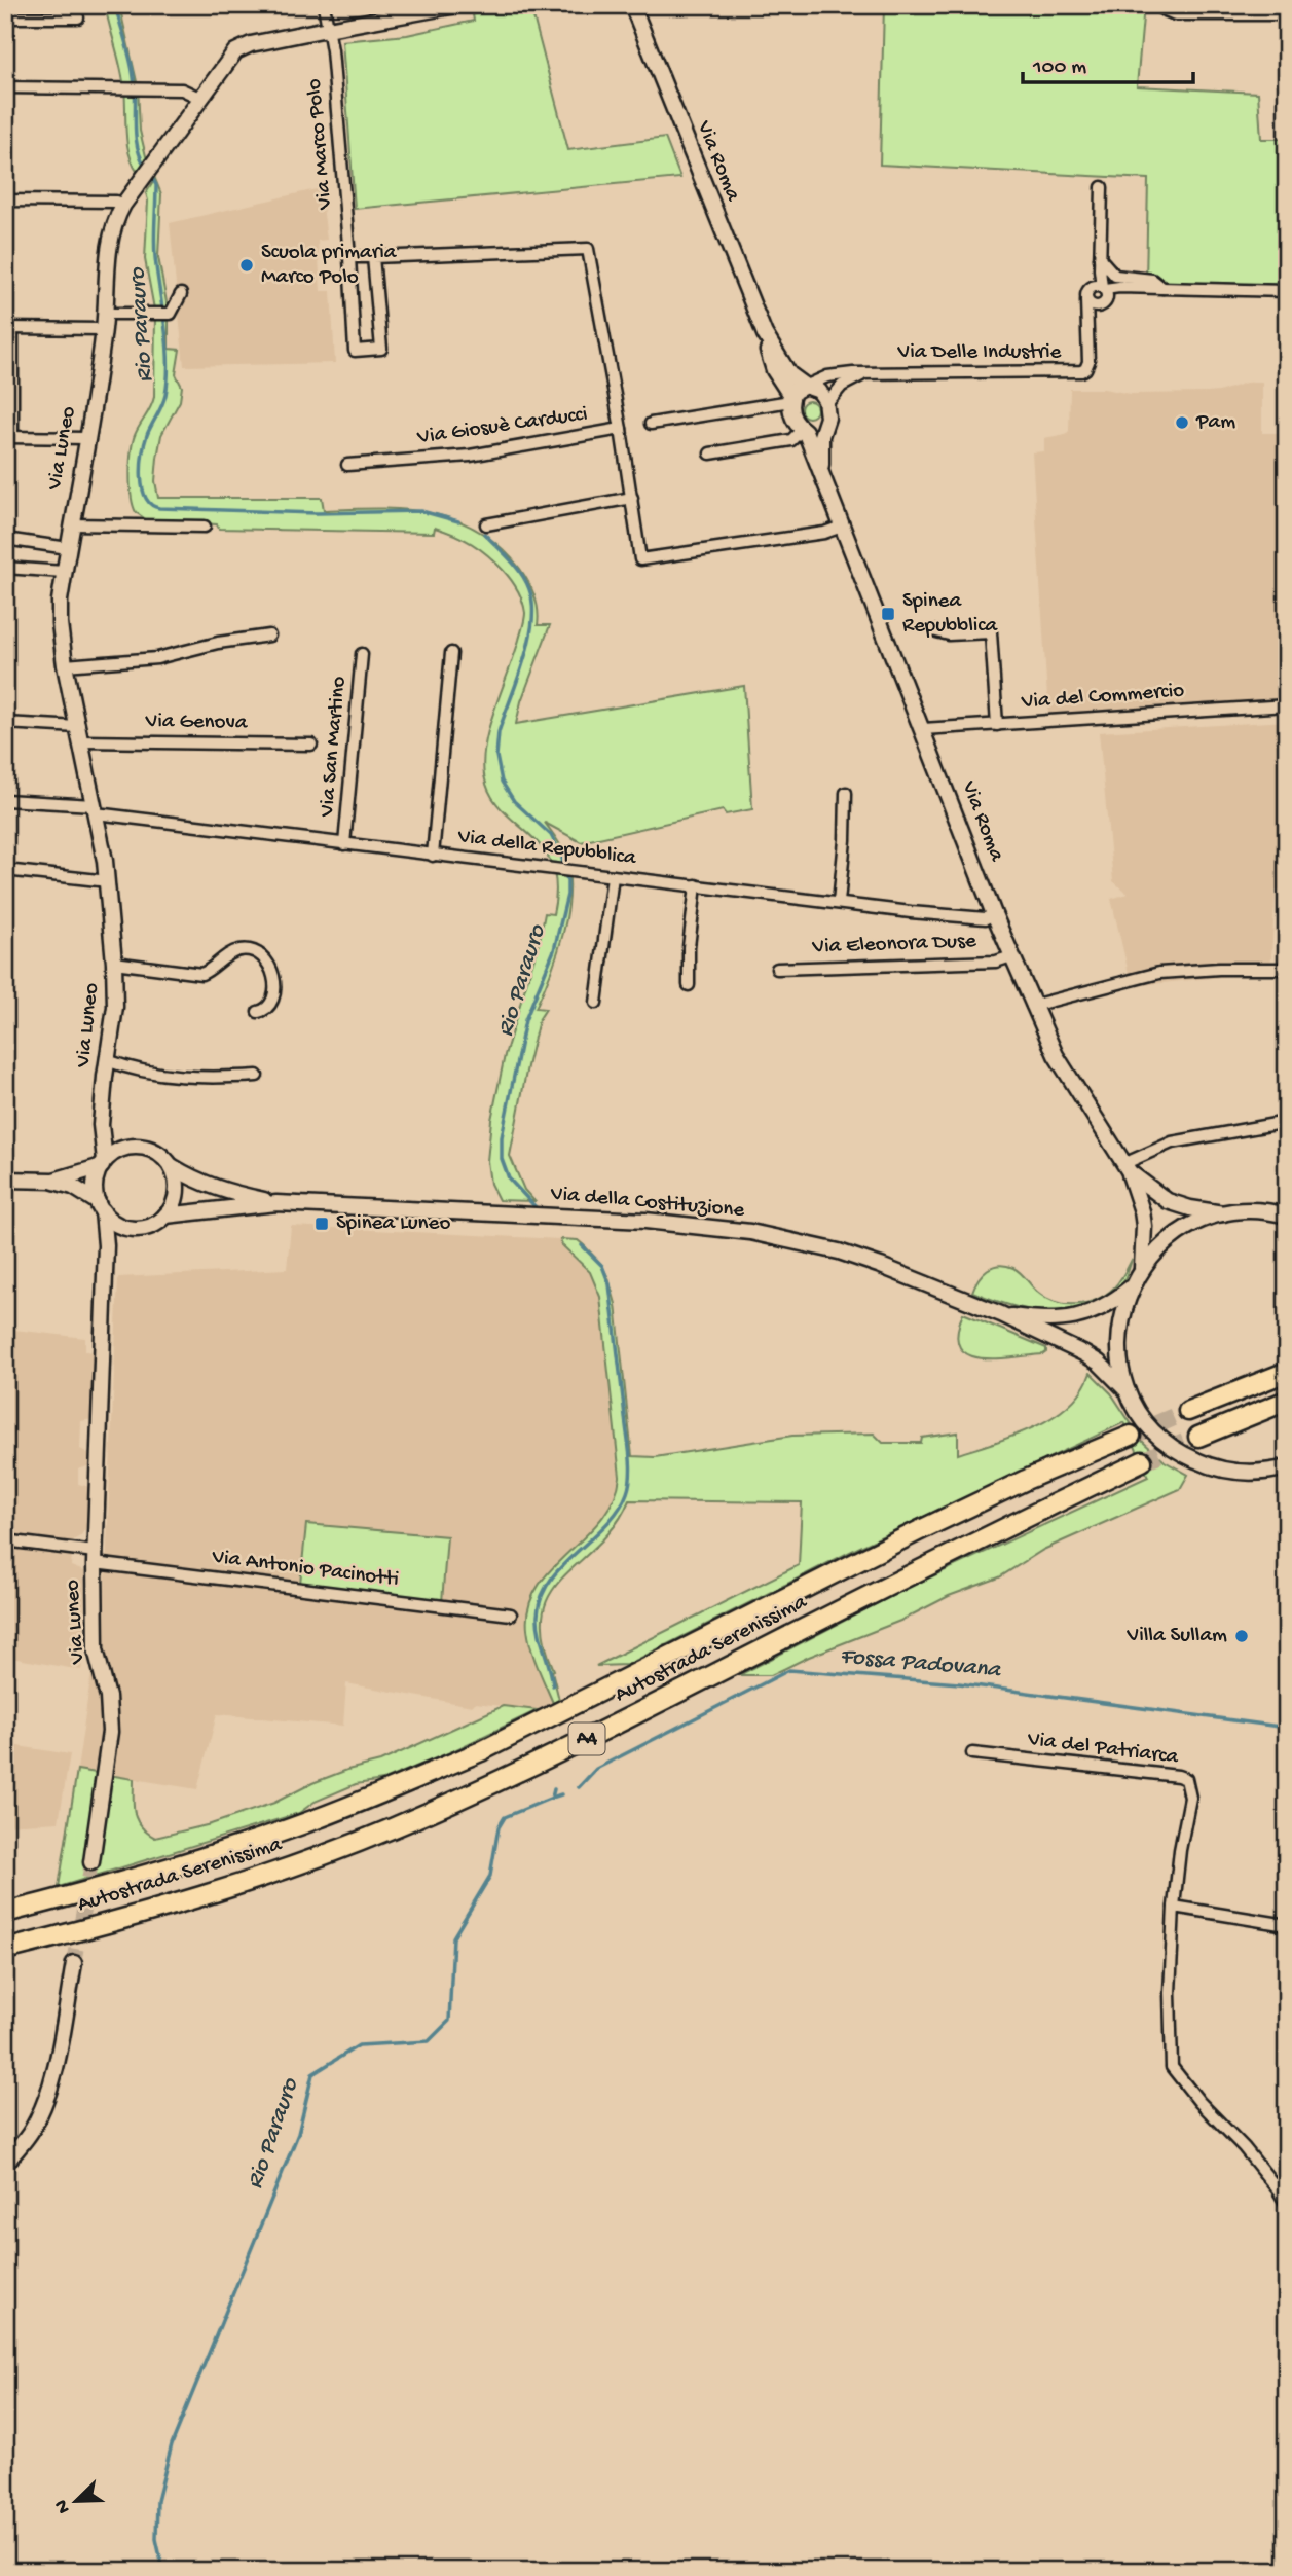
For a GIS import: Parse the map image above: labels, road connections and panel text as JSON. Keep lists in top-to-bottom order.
{
  "streets": {
    "highway": ["Autostrada Serenissima", "A4"],
    "street": [
      "Via Marco Polo",
      "Via Roma",
      "Via Delle Industrie",
      "Via Giosuè Carducci",
      "Via Luneo",
      "Via del Commercio",
      "Via Genova",
      "Via San Martino",
      "Via della Repubblica",
      "Via Eleonora Duse",
      "Via della Costituzione",
      "Via Antonio Pacinotti",
      "Via del Patriarca"
    ]
  },
  "crossings": [
    ["Via Marco Polo", "Via Giosuè Carducci"],
    ["Via Marco Polo", "Via Luneo"],
    ["Via Roma", "Via Delle Industrie"],
    ["Via Roma", "Via Giosuè Carducci"],
    ["Via Roma", "Via del Commercio"],
    ["Via Roma", "Via della Repubblica"],
    ["Via Roma", "Via Eleonora Duse"],
    ["Via Luneo", "Via Genova"],
    ["Via Luneo", "Via della Repubblica"],
    ["Via Luneo", "Via della Costituzione"],
    ["Via Luneo", "Via Antonio Pacinotti"],
    ["Via San Martino", "Via della Repubblica"]
  ],
  "water": ["Rio Parauro", "Fossa Padovana"],
  "places": {
    "other": ["Scuola primaria Marco Polo", "Pam", "Villa Sullam"],
    "transit": ["Spinea Repubblica", "Spinea Luneo"]
  },
  "scale_bar": "100 m",
  "north": "bottom left"
}
